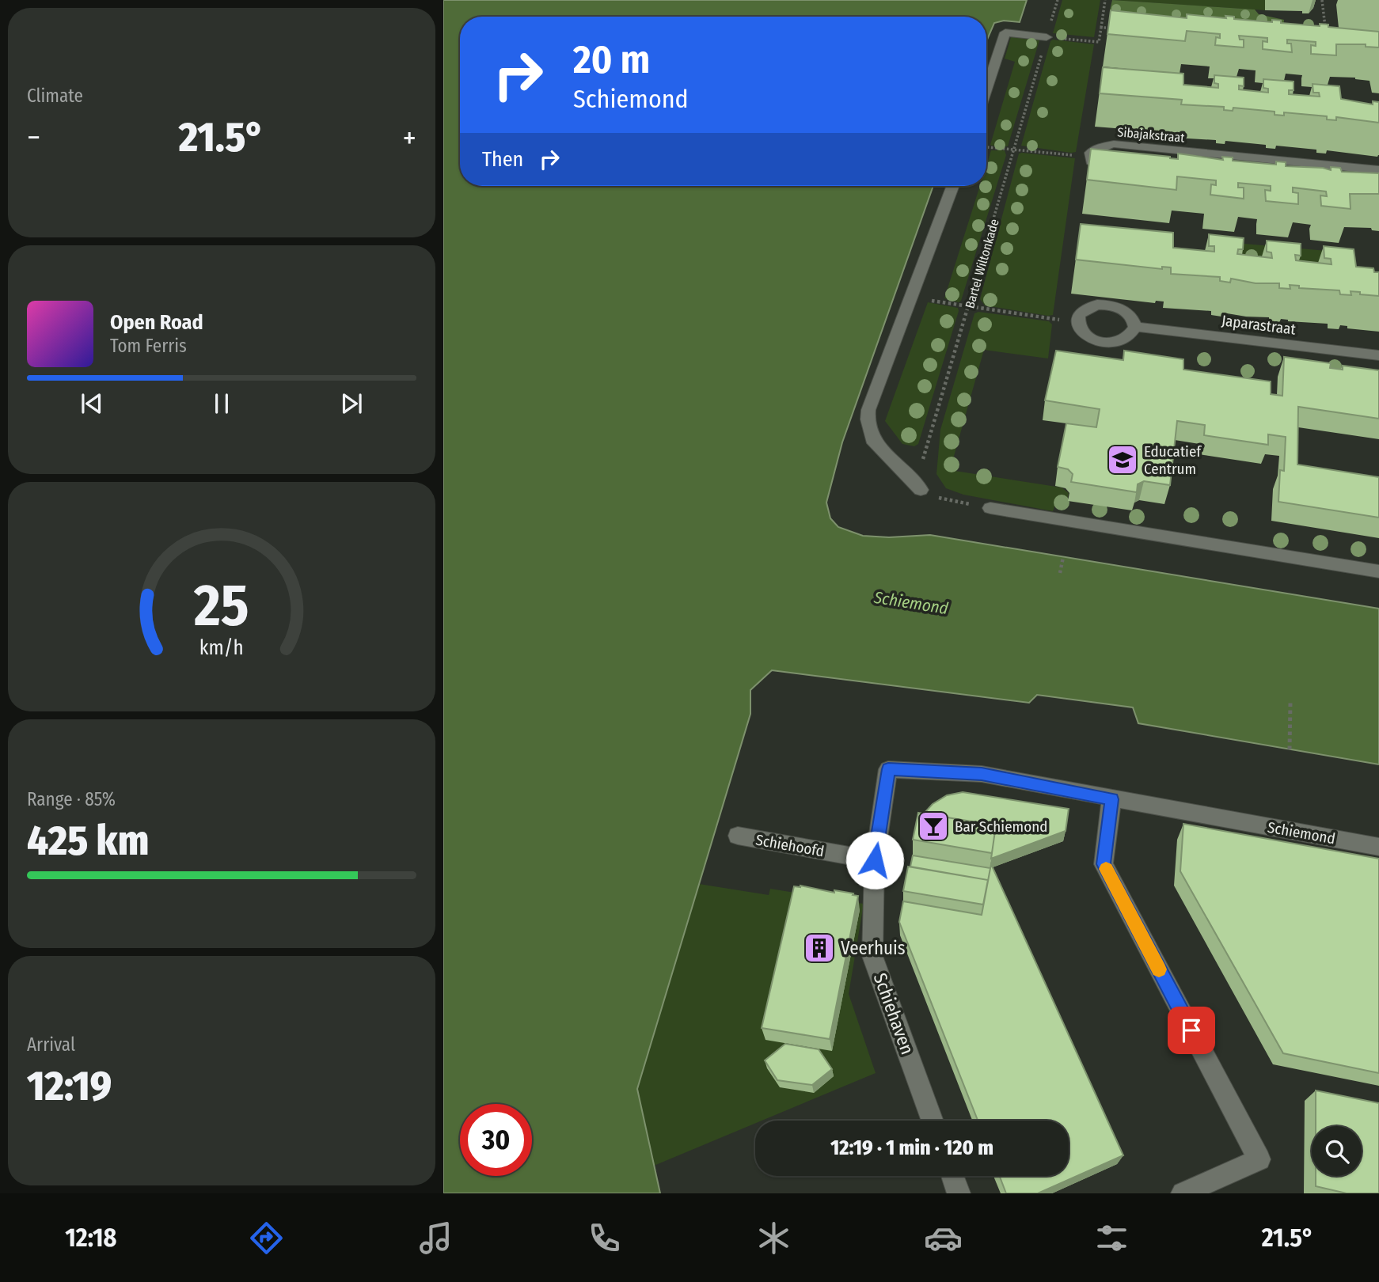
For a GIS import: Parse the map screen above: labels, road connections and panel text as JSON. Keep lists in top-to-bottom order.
{
  "streets": {
    "street": [
      "Sibajakstraat",
      "Japarastraat",
      "Schiemond",
      "Schiehoofd",
      "Schiehaven"
    ],
    "path": ["Bartel Wiltonkade"]
  },
  "crossings": [
    ["Schiemond", "Schiehoofd"],
    ["Schiemond", "Schiehaven"],
    ["Schiehoofd", "Schiehaven"]
  ],
  "water": ["Schiemond"],
  "places": {
    "school or university": ["Educatief Centrum"],
    "bar": ["Bar Schiemond"],
    "building": ["Veerhuis"]
  },
  "page": {
    "tile": [
      "Climate",
      ["Range · 85%", "425 km"],
      ["Arrival", "12:19"]
    ],
    "turn": ["20 m", "Schiemond"],
    "heat": ["−", "21.5°", "+"],
    "then": "Then",
    "song": ["Open Road", "Tom Ferris"],
    "limit": "30",
    "trip": "12:19 · 1 min · 120 m",
    "tabs": ["12:18", "21.5°"],
    "gauge": ["25", "km/h"]
  }
}
